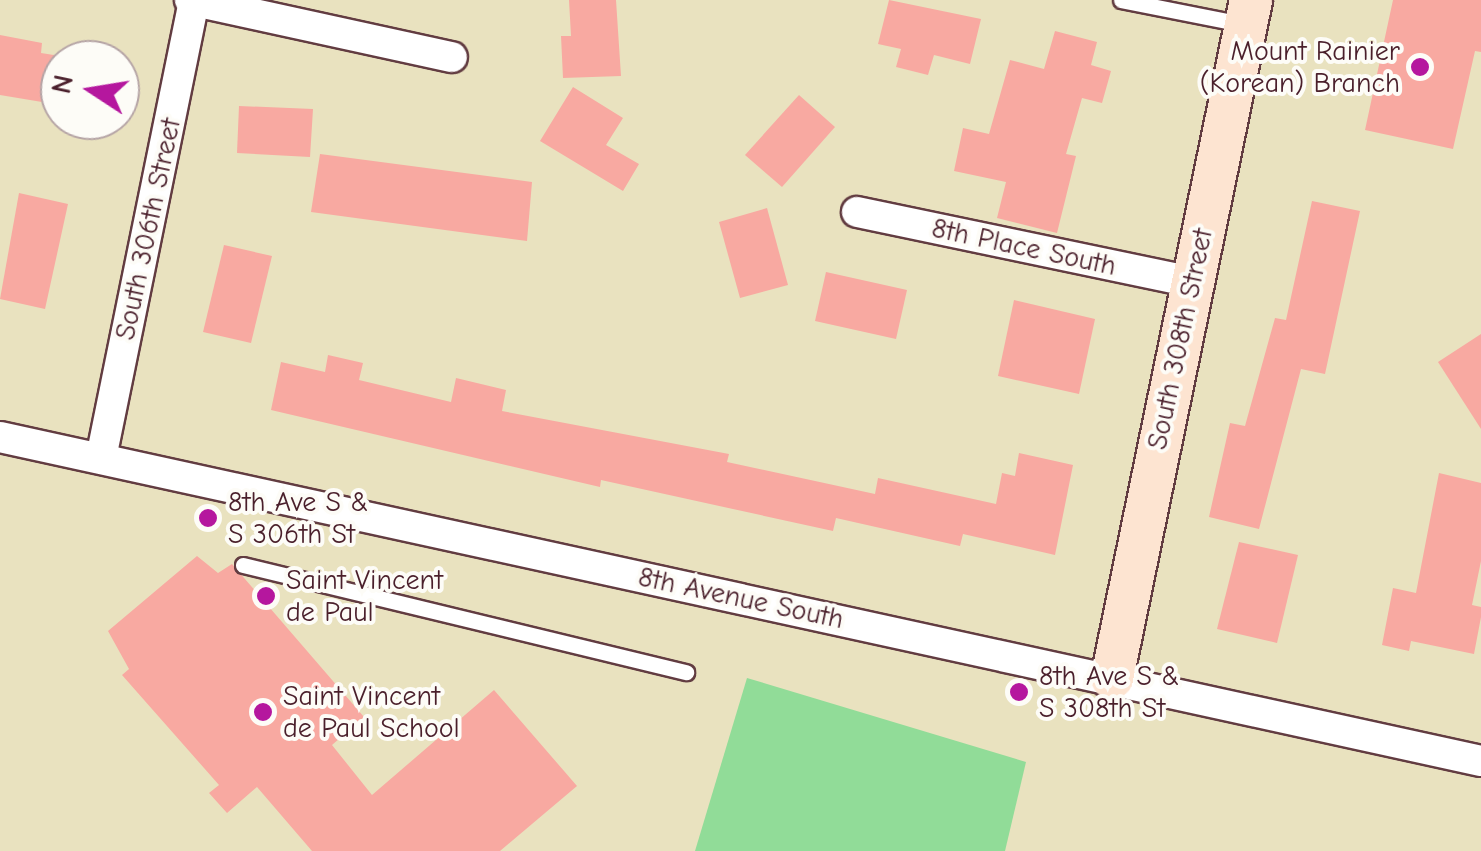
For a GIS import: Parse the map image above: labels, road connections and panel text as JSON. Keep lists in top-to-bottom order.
{
  "streets": {
    "street": [
      "South 306th Street",
      "8th Place South",
      "South 308th Street",
      "8th Avenue South"
    ]
  },
  "crossings": [
    ["South 306th Street", "8th Avenue South"],
    ["8th Place South", "South 308th Street"],
    ["South 308th Street", "8th Avenue South"]
  ],
  "places": [
    "Mount Rainier (Korean) Branch",
    "8th Ave S & S 306th St",
    "Saint Vincent de Paul",
    "8th Ave S & S 308th St",
    "Saint Vincent de Paul School"
  ],
  "north": "left"
}
